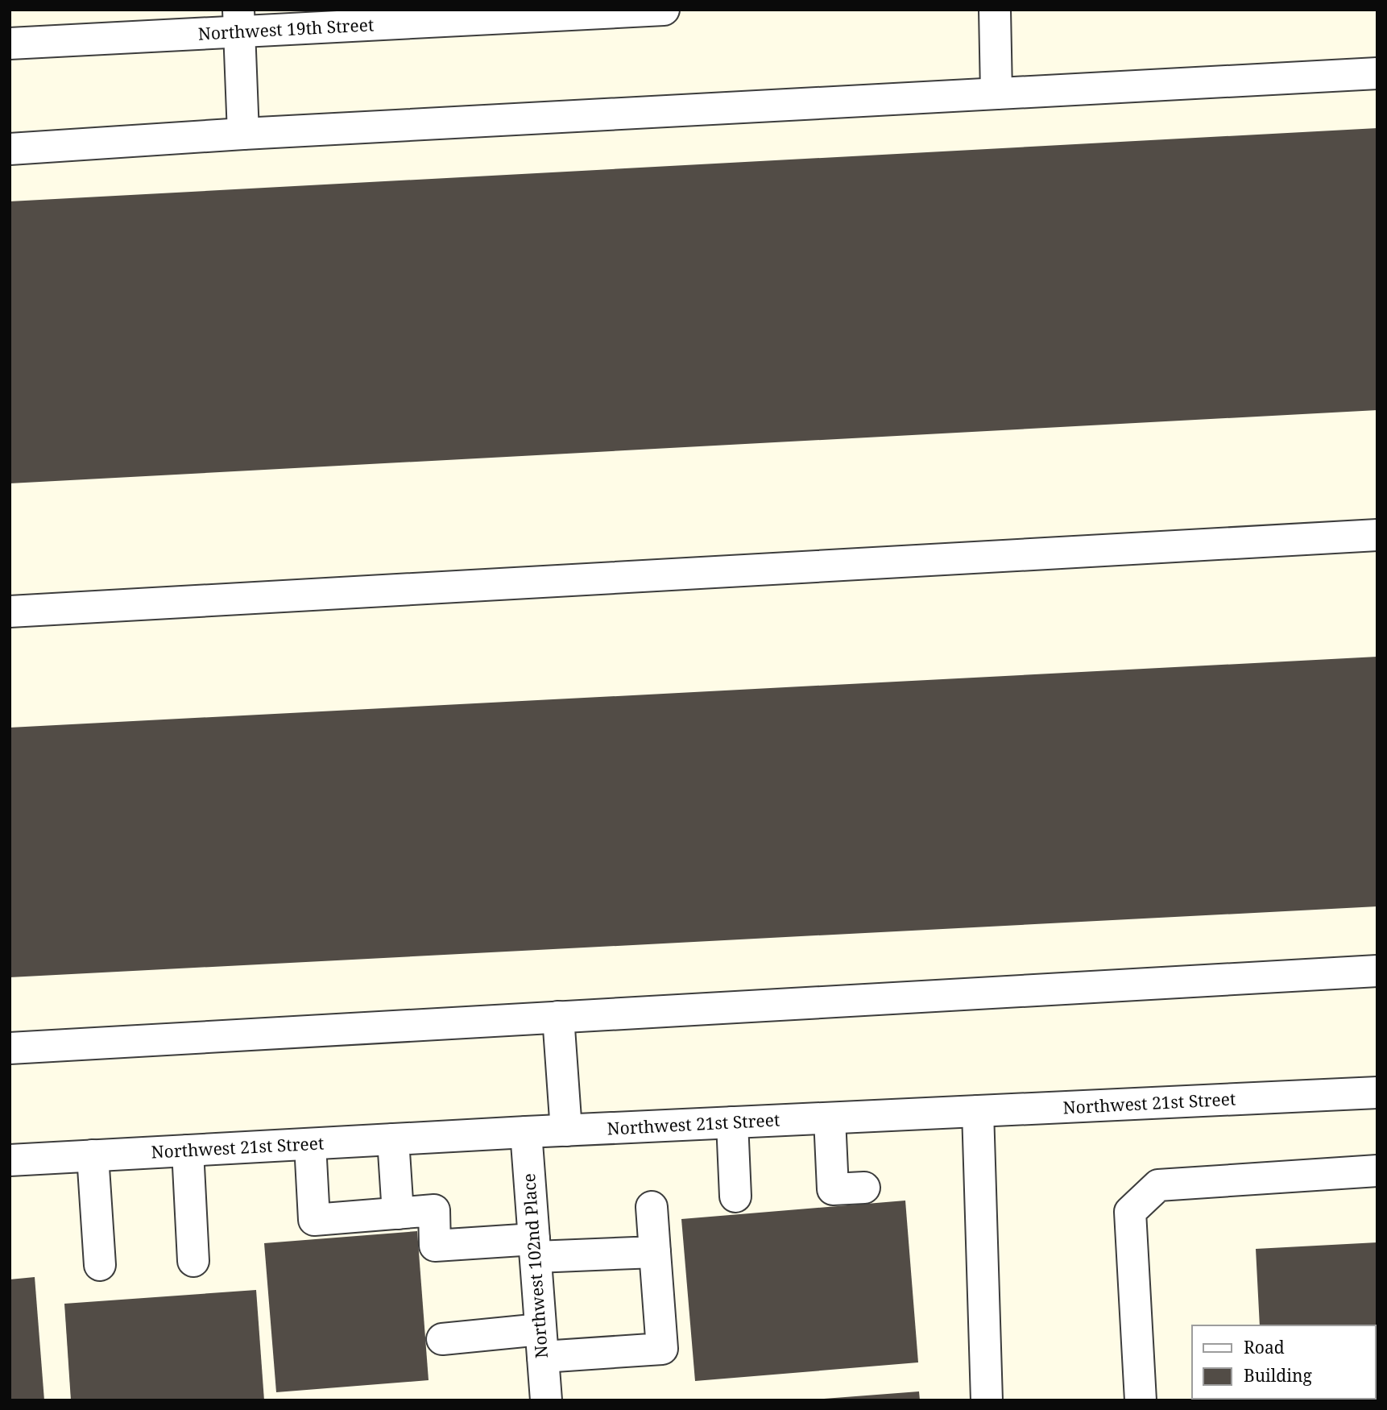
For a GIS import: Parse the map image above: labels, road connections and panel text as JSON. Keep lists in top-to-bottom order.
{
  "streets": {
    "street": ["Northwest 19th Street", "Northwest 21st Street", "Northwest 102nd Place"]
  },
  "crossings": [
    ["Northwest 21st Street", "Northwest 102nd Place"]
  ],
  "legend": ["Road", "Building"]
}
